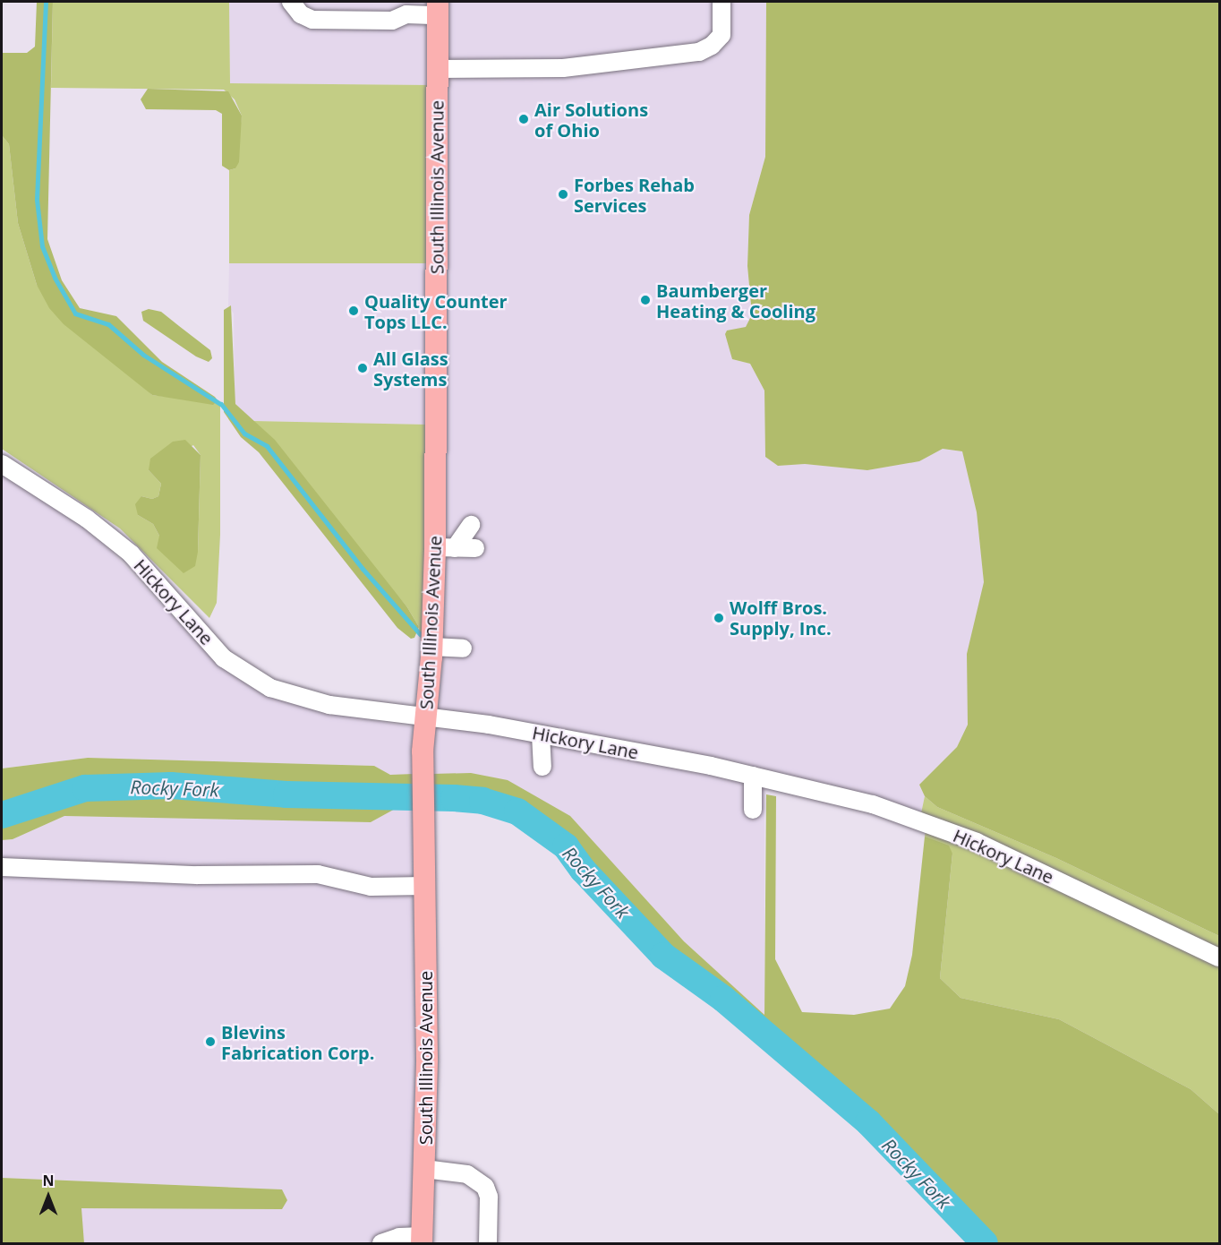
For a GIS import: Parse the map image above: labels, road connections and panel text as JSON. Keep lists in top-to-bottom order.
{
  "streets": {
    "main road": ["South Illinois Avenue"],
    "street": ["Hickory Lane"]
  },
  "crossings": [
    ["South Illinois Avenue", "Hickory Lane"]
  ],
  "water": ["Rocky Fork"],
  "places": [
    "Air Solutions of Ohio",
    "Forbes Rehab Services",
    "Baumberger Heating & Cooling",
    "Quality Counter Tops LLC.",
    "All Glass Systems",
    "Wolff Bros. Supply, Inc.",
    "Blevins Fabrication Corp."
  ],
  "north": "top"
}
